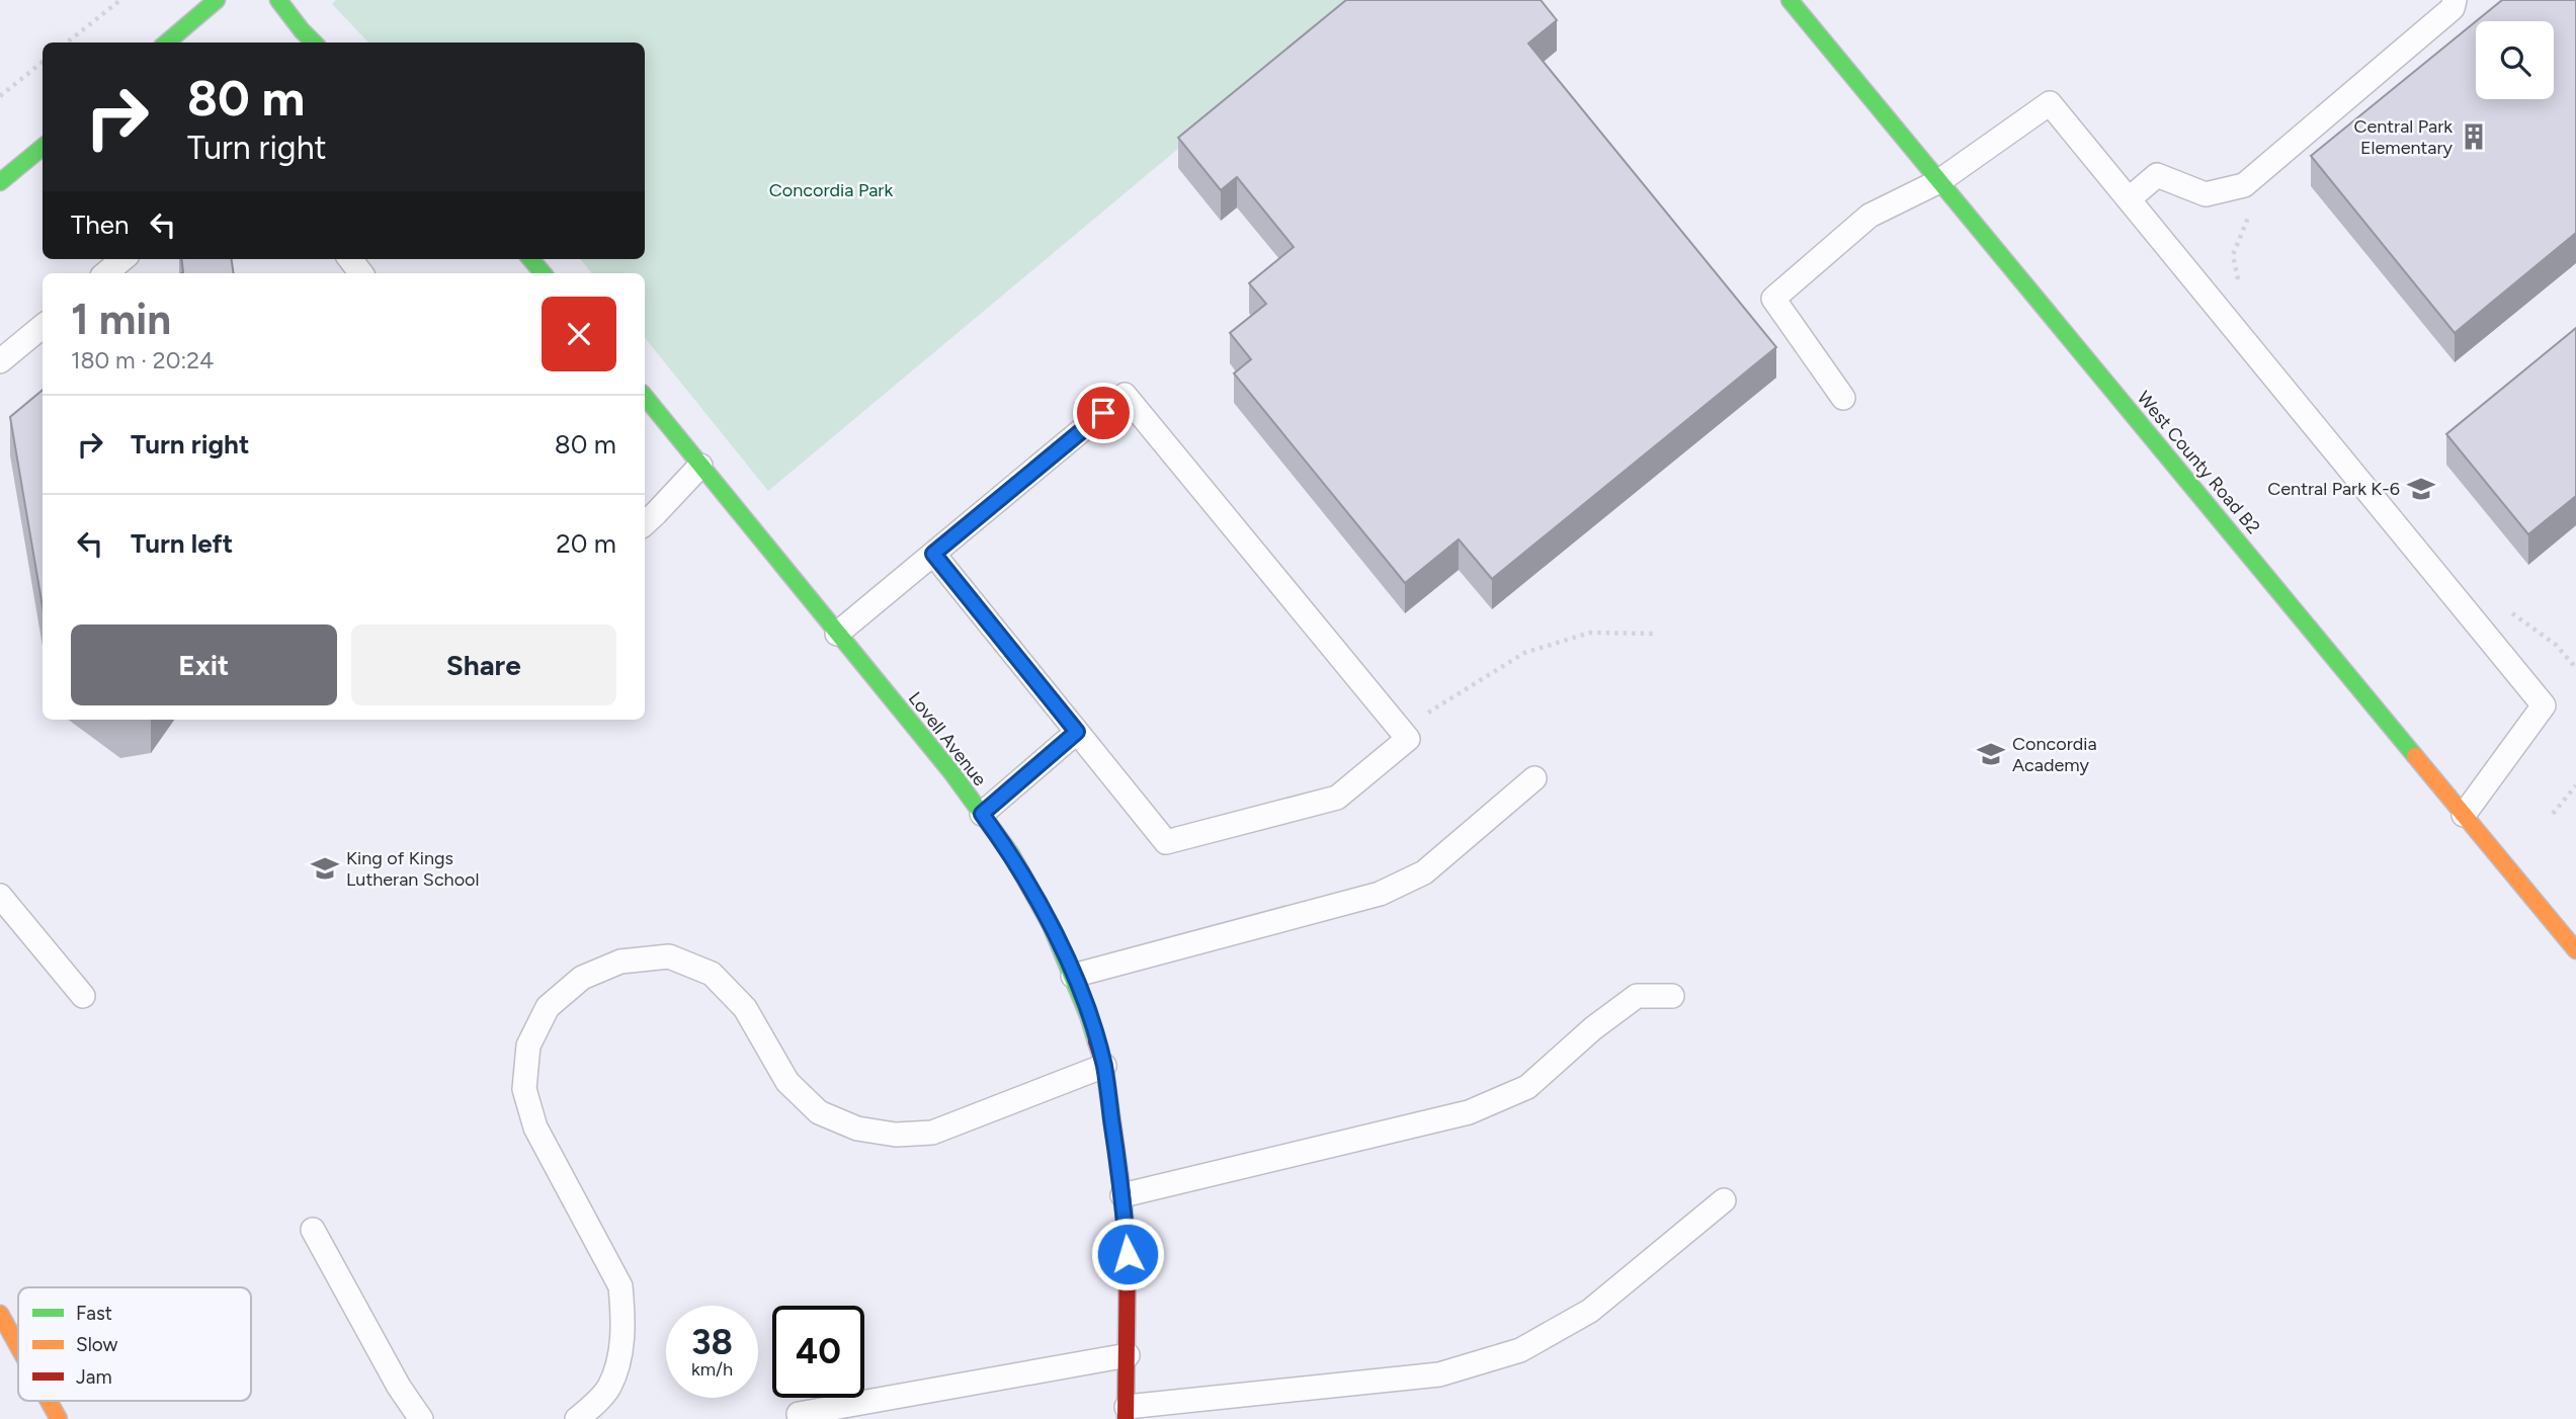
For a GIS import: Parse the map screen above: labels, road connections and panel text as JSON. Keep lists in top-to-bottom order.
{
  "streets": {
    "main road": ["West County Road B2", "Lovell Avenue"]
  },
  "parks": ["Concordia Park"],
  "places": {
    "building": ["Central Park Elementary"],
    "school or university": ["Central Park K-6", "Concordia Academy", "King of Kings Lutheran School"]
  },
  "legend": ["Fast", "Slow", "Jam"],
  "page": {
    "turn": ["80 m", "Turn right"],
    "then": "Then",
    "heading": ["1 min", "180 m · 20:24"],
    "list": [
      {
        "name": "Turn right",
        "value": "80 m"
      },
      {
        "name": "Turn left",
        "value": "20 m"
      }
    ],
    "buttons": ["Exit", "Share"],
    "speed": "38 km/h",
    "limit": "40"
  }
}
